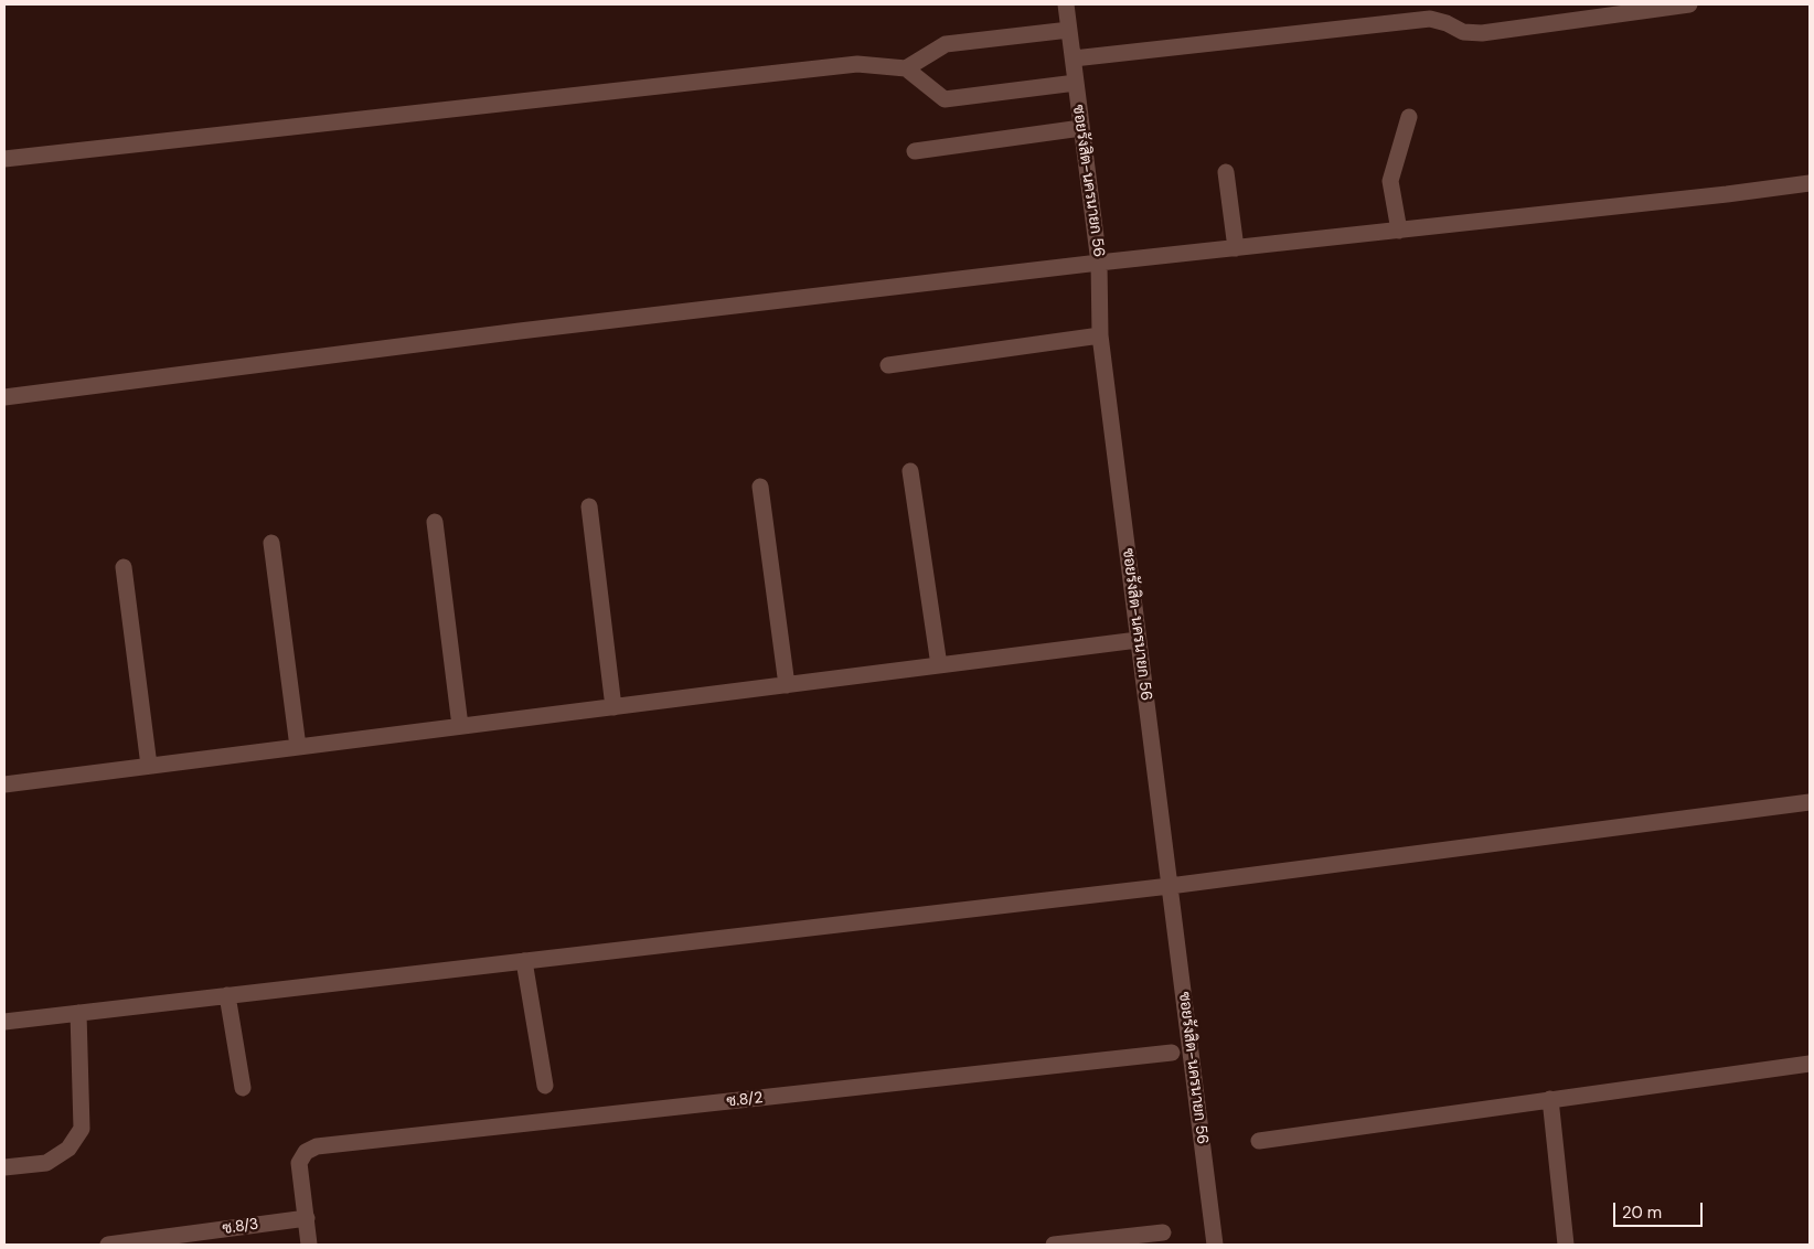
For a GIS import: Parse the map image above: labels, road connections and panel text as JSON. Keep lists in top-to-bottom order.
{
  "streets": {
    "street": ["ซอยรังสิต-นครนายก 56", "ซ.8/2", "ซ.8/3"]
  },
  "crossings": [
    ["ซ.8/2", "ซ.8/3"]
  ],
  "scale_bar": "20 m"
}
